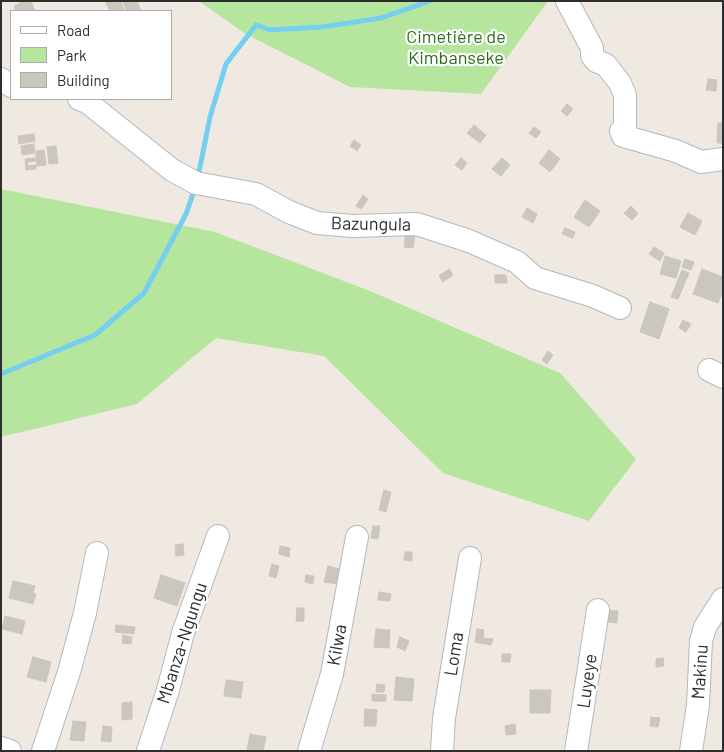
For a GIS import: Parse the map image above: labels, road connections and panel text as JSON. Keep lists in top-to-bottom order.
{
  "streets": {
    "street": [
      "Bazungula",
      "Mbanza-Ngungu",
      "Kilwa",
      "Loma",
      "Makinu",
      "Luyeye"
    ]
  },
  "parks": ["Cimetière de Kimbanseke"],
  "legend": ["Road", "Park", "Building"]
}
